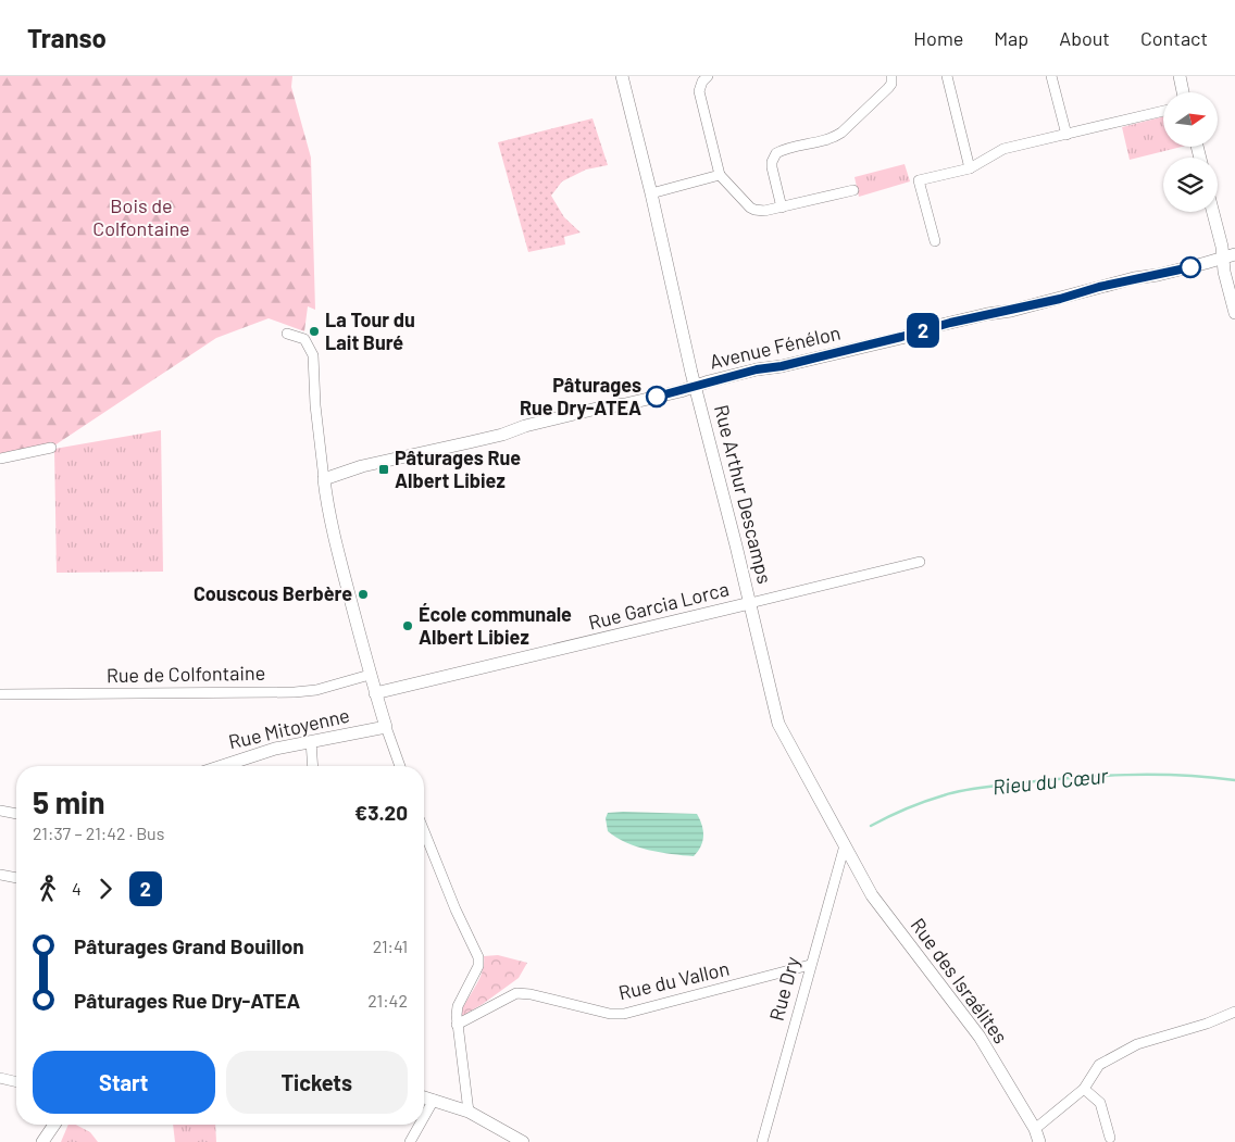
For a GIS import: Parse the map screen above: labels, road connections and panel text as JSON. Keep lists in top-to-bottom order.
{
  "streets": {
    "street": [
      "Avenue Fénélon",
      "Rue Arthur Descamps",
      "Rue Garcia Lorca",
      "Rue de Colfontaine",
      "Rue Mitoyenne",
      "Rue du Vallon",
      "Rue des Israélites",
      "Rue Dry"
    ]
  },
  "crossings": [
    ["Avenue Fénélon", "Rue Arthur Descamps"],
    ["Rue Arthur Descamps", "Rue Garcia Lorca"],
    ["Rue Arthur Descamps", "Rue des Israélites"],
    ["Rue Arthur Descamps", "Rue Dry"],
    ["Rue du Vallon", "Rue Dry"],
    ["Rue des Israélites", "Rue Dry"]
  ],
  "water": ["Rieu du Cœur"],
  "parks": ["Bois de Colfontaine"],
  "places": {
    "other": [
      "La Tour du Lait Buré",
      "Pâturages Rue Dry-ATEA",
      "Couscous Berbère",
      "École communale Albert Libiez"
    ],
    "transit": ["Pâturages Rue Albert Libiez"]
  },
  "lines": ["bus line 2"],
  "north": "right",
  "page": {
    "header": "Transo",
    "nav": [
      "Home",
      "Map",
      "About",
      "Contact"
    ],
    "on_map": "2",
    "heading": ["5 min", "21:37 – 21:42 · Bus", "€3.20"],
    "legs": ["4", "2"],
    "list": [
      {
        "name": "Pâturages Grand Bouillon",
        "value": "21:41"
      },
      {
        "name": "Pâturages Rue Dry-ATEA",
        "value": "21:42"
      }
    ],
    "buttons": ["Start", "Tickets"]
  }
}
